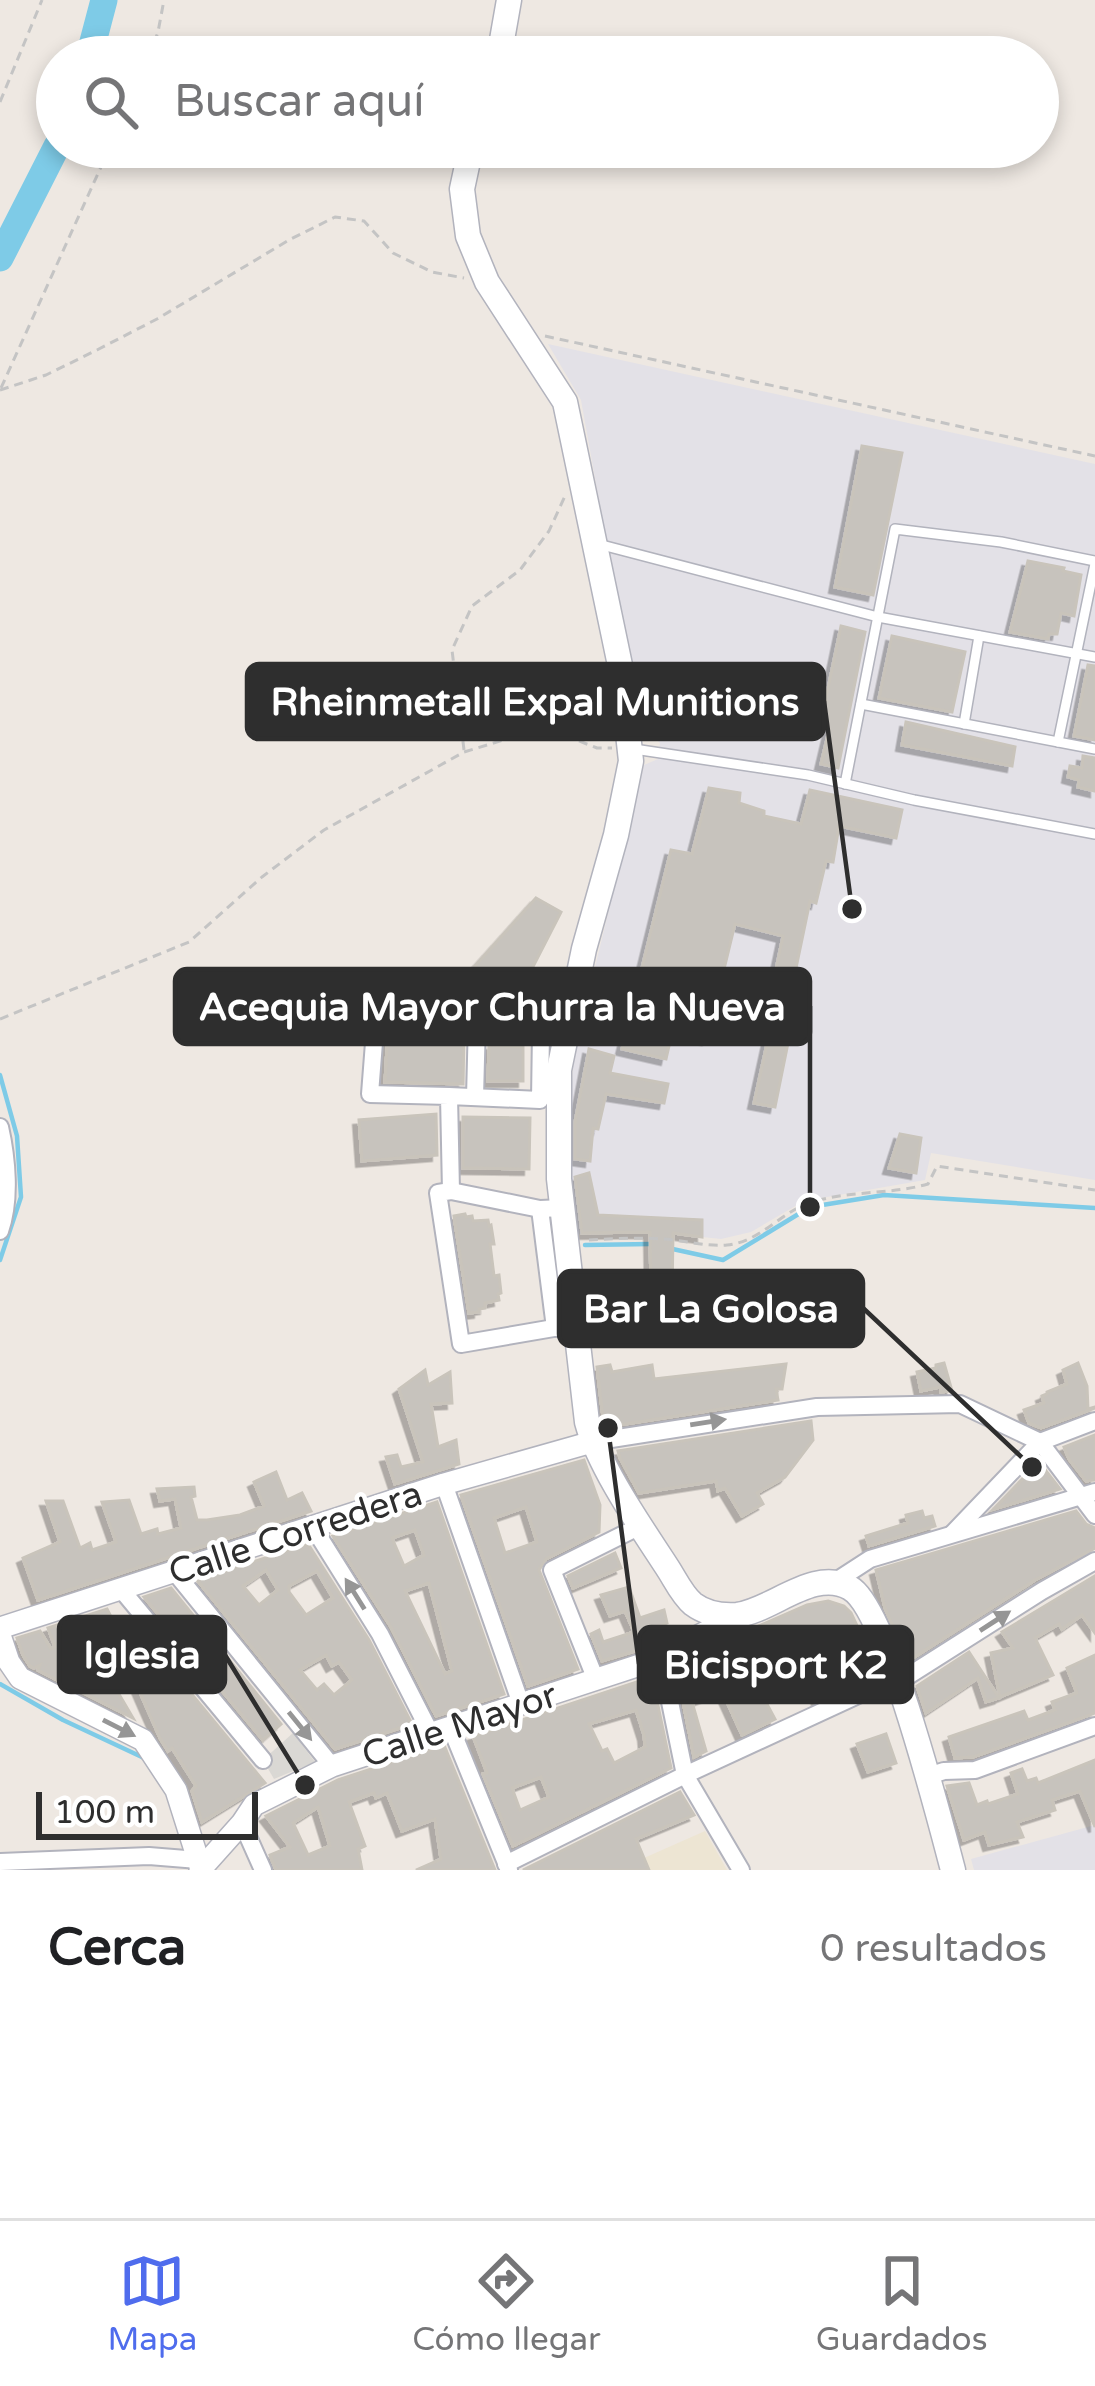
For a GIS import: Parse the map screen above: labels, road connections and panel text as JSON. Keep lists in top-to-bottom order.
{
  "streets": {
    "main road": ["Calle Mayor"],
    "street": ["Calle Corredera"]
  },
  "places": [
    "Rheinmetall Expal Munitions",
    "Acequia Mayor Churra la Nueva",
    "Bicisport K2",
    "Bar La Golosa",
    "Iglesia"
  ],
  "scale_bar": "100 m",
  "page": {
    "search": "Buscar aquí",
    "scale": "100 m",
    "heading": ["Cerca", "0 resultados"],
    "nav": ["Mapa", "Cómo llegar", "Guardados"]
  }
}
